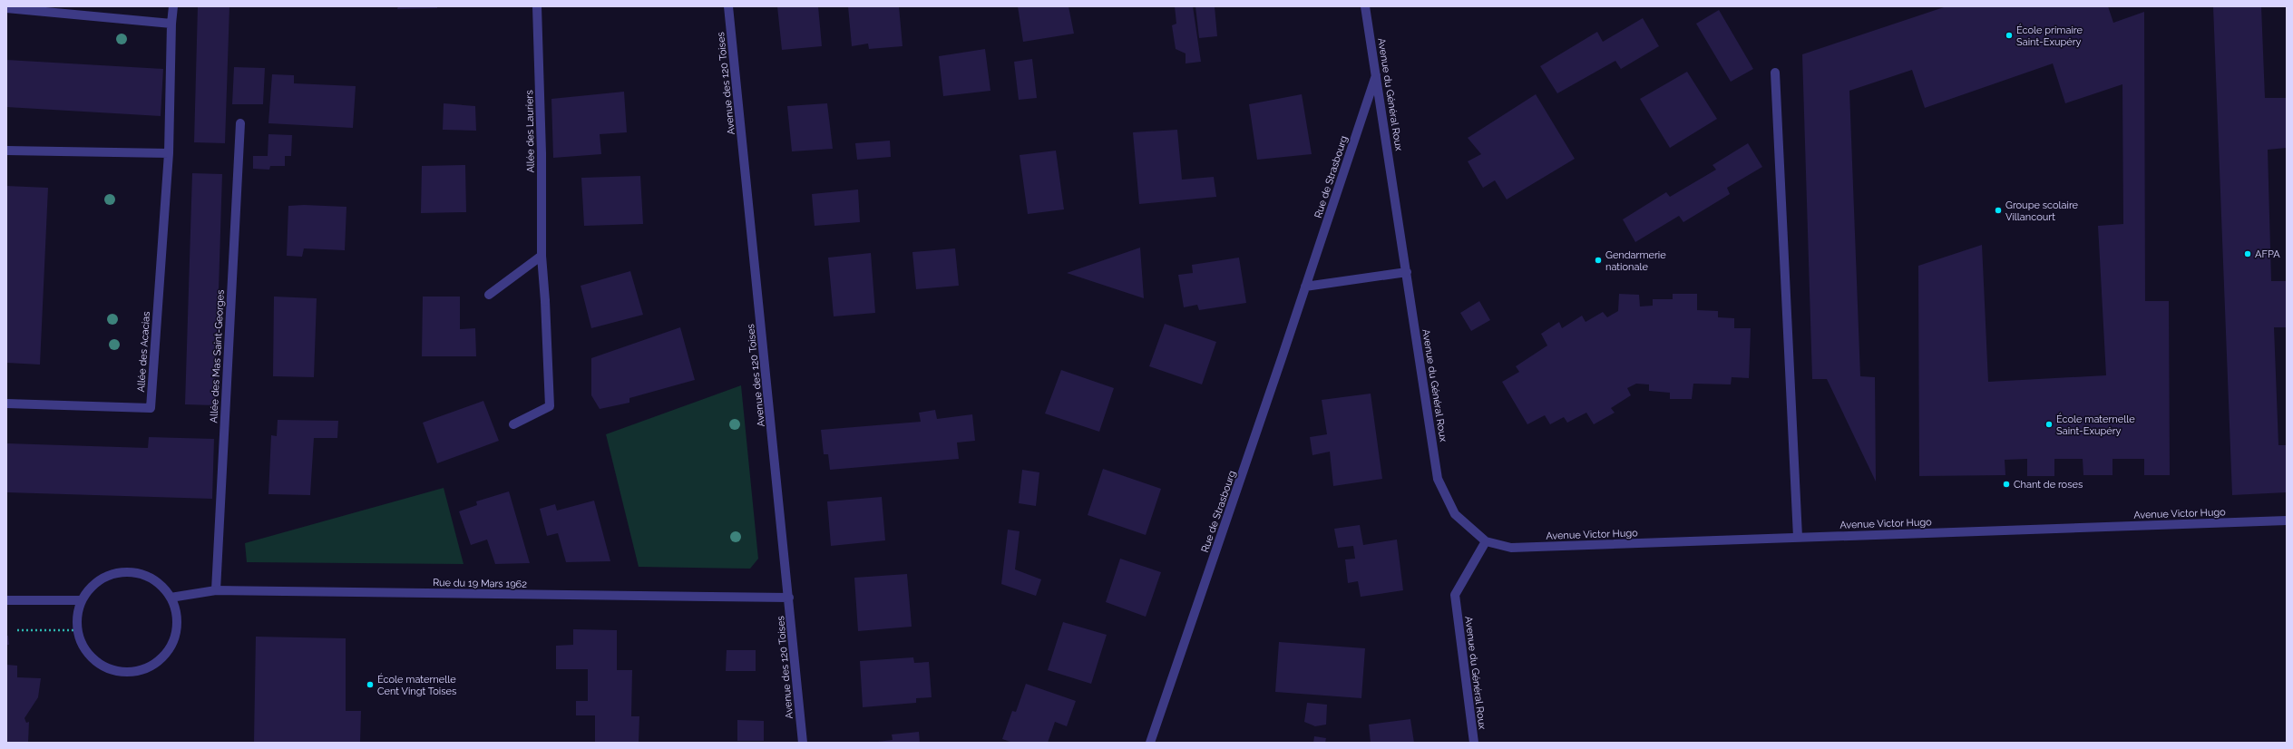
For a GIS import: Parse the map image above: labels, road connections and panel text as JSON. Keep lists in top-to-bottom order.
{
  "streets": {
    "street": [
      "Avenue des 120 Toises",
      "Avenue du Général Roux",
      "Allée des Lauriers",
      "Rue de Strasbourg",
      "Allée des Acacias",
      "Allée des Mas Saint-Georges",
      "Avenue Victor Hugo",
      "Rue du 19 Mars 1962"
    ]
  },
  "crossings": [
    ["Avenue des 120 Toises", "Rue du 19 Mars 1962"],
    ["Avenue du Général Roux", "Rue de Strasbourg"],
    ["Avenue du Général Roux", "Avenue Victor Hugo"],
    ["Allée des Mas Saint-Georges", "Rue du 19 Mars 1962"]
  ],
  "places": [
    "École primaire Saint-Exupéry",
    "Groupe scolaire Villancourt",
    "AFPA",
    "Gendarmerie nationale",
    "École maternelle Saint-Exupéry",
    "Chant de roses",
    "École maternelle Cent Vingt Toises"
  ]
}
